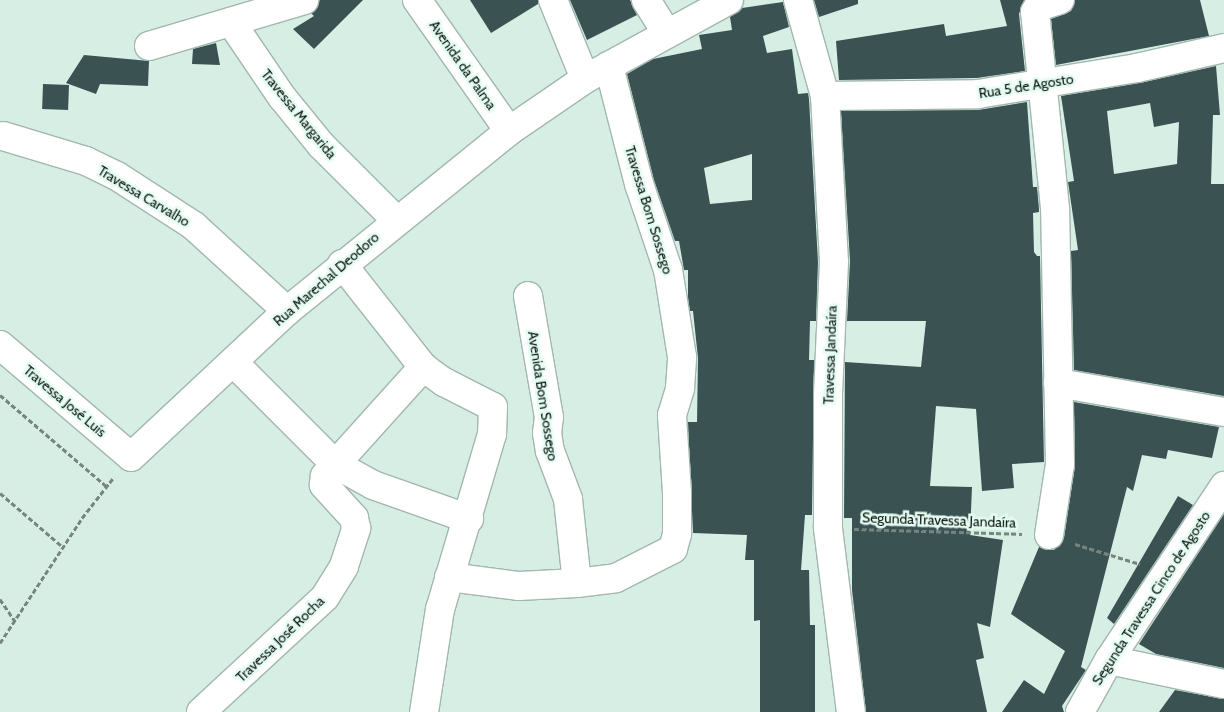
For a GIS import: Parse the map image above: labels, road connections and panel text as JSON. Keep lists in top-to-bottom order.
{
  "streets": {
    "street": [
      "Avenida da Palma",
      "Rua 5 de Agosto",
      "Travessa Margarida",
      "Travessa Carvalho",
      "Travessa Bom Sossego",
      "Rua Marechal Deodoro",
      "Travessa Jandaíra",
      "Avenida Bom Sossego",
      "Travessa José Luís",
      "Segunda Travessa Cinco de Agosto",
      "Travessa José Rocha"
    ],
    "path": ["Segunda Travessa Jandaíra"]
  },
  "crossings": [
    ["Avenida da Palma", "Rua Marechal Deodoro"],
    ["Rua 5 de Agosto", "Travessa Jandaíra"],
    ["Travessa Margarida", "Rua Marechal Deodoro"],
    ["Travessa Carvalho", "Rua Marechal Deodoro"],
    ["Travessa Bom Sossego", "Rua Marechal Deodoro"],
    ["Travessa Bom Sossego", "Avenida Bom Sossego"],
    ["Rua Marechal Deodoro", "Travessa José Luís"],
    ["Rua Marechal Deodoro", "Travessa José Rocha"],
    ["Travessa Jandaíra", "Segunda Travessa Jandaíra"],
    ["Segunda Travessa Jandaíra", "Segunda Travessa Cinco de Agosto"]
  ]
}
